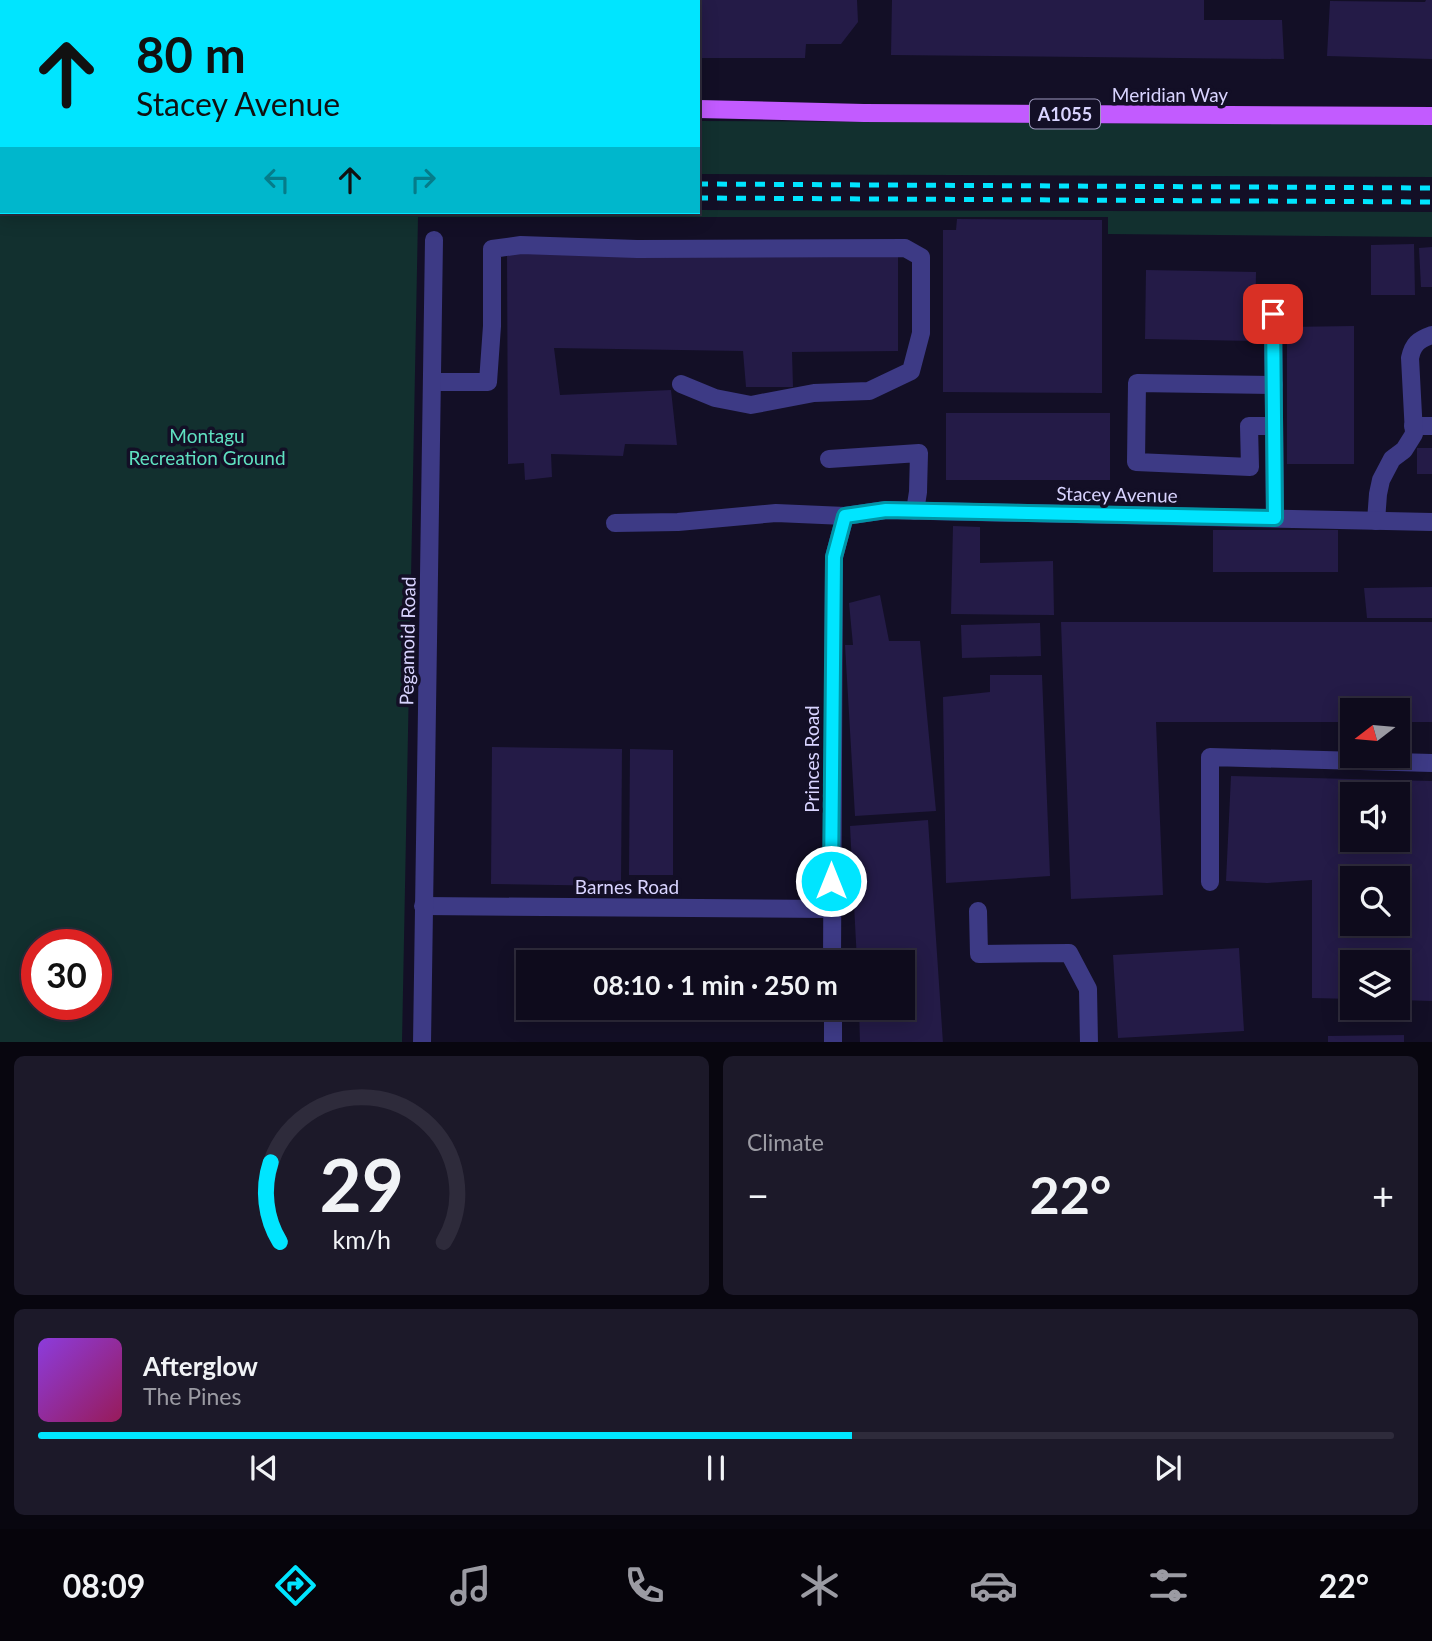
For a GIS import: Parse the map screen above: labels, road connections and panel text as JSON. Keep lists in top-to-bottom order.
{
  "streets": {
    "main road": ["Meridian Way", "A1055"],
    "street": [
      "Stacey Avenue",
      "Pegamoid Road",
      "Princes Road",
      "Barnes Road"
    ]
  },
  "crossings": [
    ["Stacey Avenue", "Princes Road"],
    ["Pegamoid Road", "Barnes Road"],
    ["Princes Road", "Barnes Road"]
  ],
  "parks": ["Montagu Recreation Ground"],
  "north": "left",
  "page": {
    "turn": ["80 m", "Stacey Avenue"],
    "limit": "30",
    "trip": "08:10 · 1 min · 250 m",
    "tile": "Climate",
    "heat": ["−", "22°", "+"],
    "song": ["Afterglow", "The Pines"],
    "tabs": ["08:09", "22°"],
    "gauge": ["29", "km/h"]
  }
}
